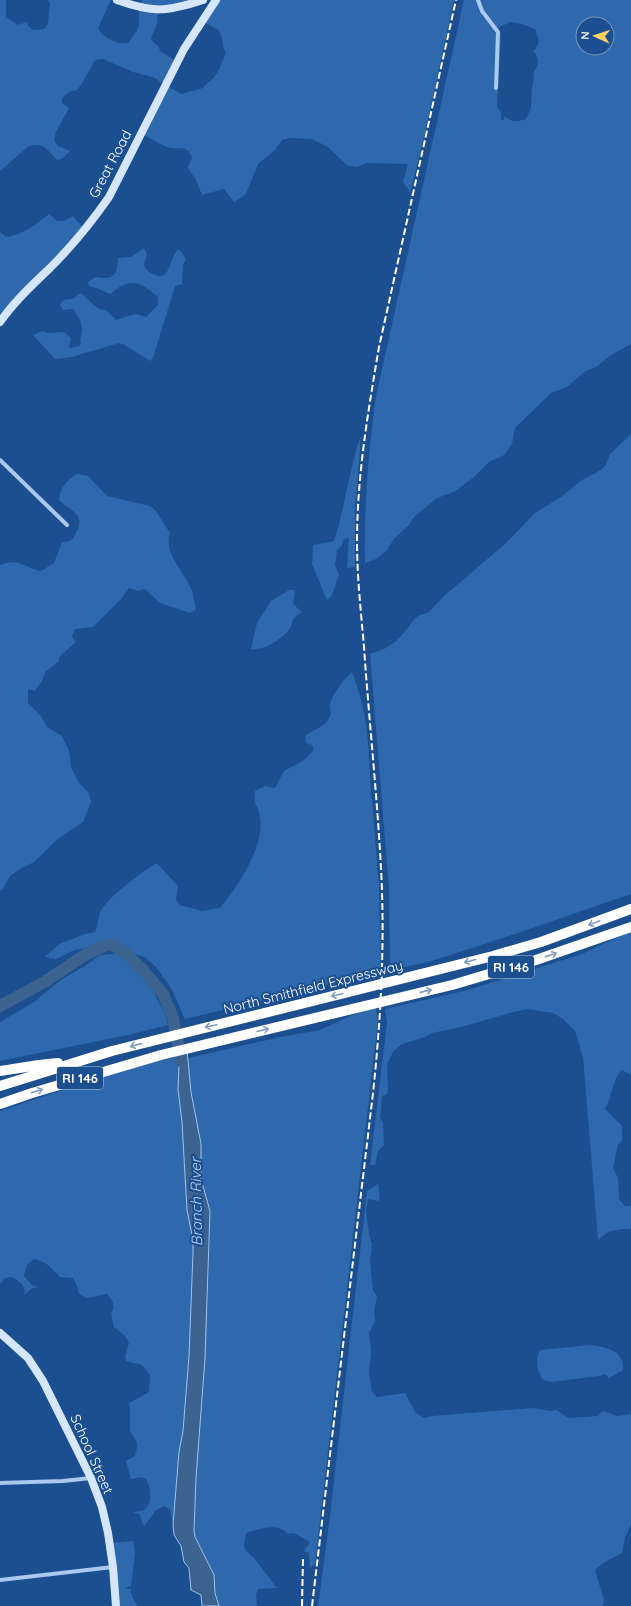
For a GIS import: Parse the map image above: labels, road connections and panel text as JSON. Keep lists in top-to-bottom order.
{
  "streets": {
    "highway": ["RI 146", "North Smithfield Expressway"],
    "street": ["Great Road", "School Street"]
  },
  "water": ["Branch River"],
  "north": "left"
}
